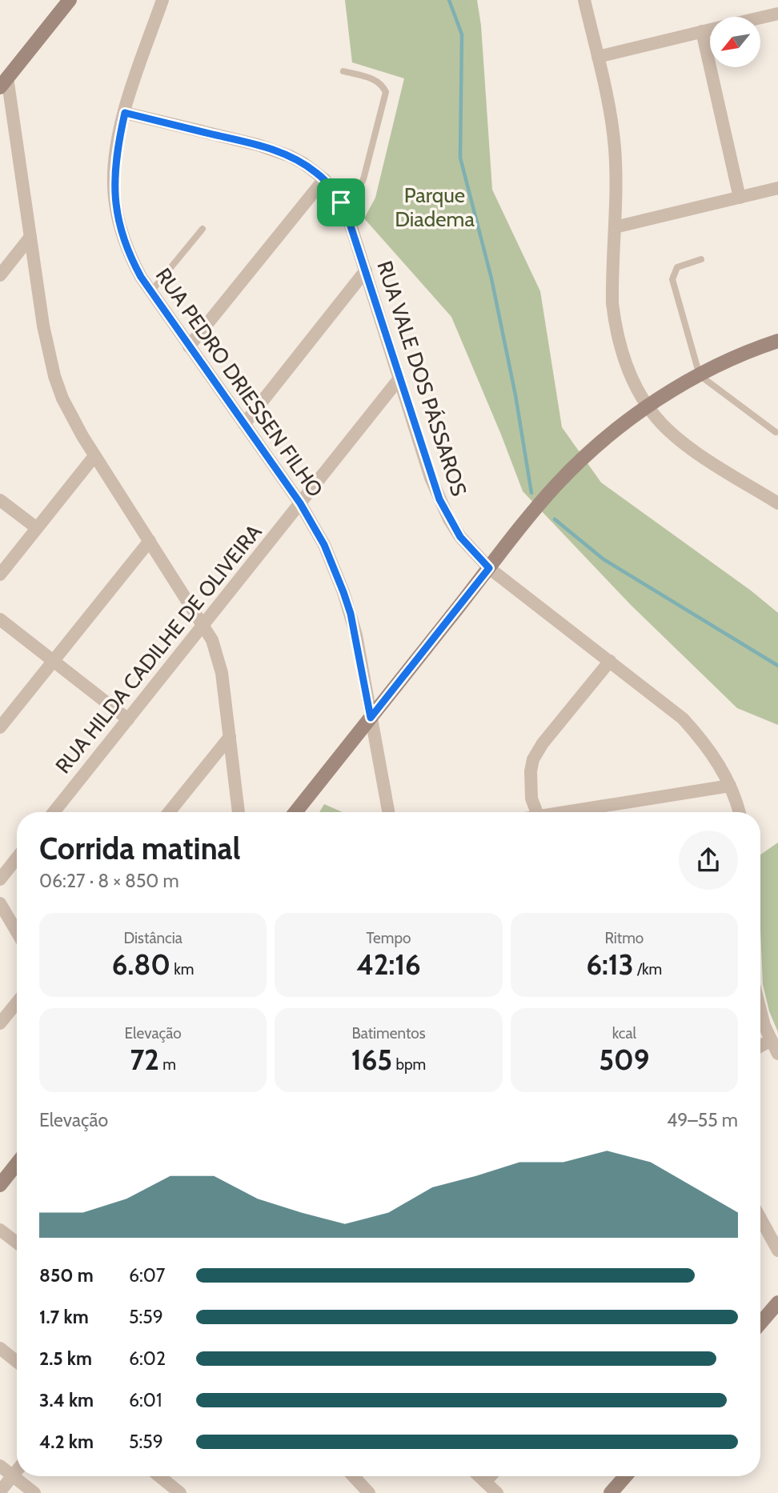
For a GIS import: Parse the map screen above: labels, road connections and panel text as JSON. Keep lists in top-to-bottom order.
{
  "streets": {
    "street": ["RUA VALE DOS PÁSSAROS", "RUA PEDRO DRIESSEN FILHO", "RUA HILDA CADILHE DE OLIVEIRA"]
  },
  "crossings": [
    ["RUA VALE DOS PÁSSAROS", "RUA PEDRO DRIESSEN FILHO"],
    ["RUA VALE DOS PÁSSAROS", "RUA HILDA CADILHE DE OLIVEIRA"],
    ["RUA PEDRO DRIESSEN FILHO", "RUA HILDA CADILHE DE OLIVEIRA"]
  ],
  "parks": ["Parque Diadema"],
  "north": "bottom left",
  "page": {
    "heading": ["Corrida matinal", "06:27 · 8 × 850 m"],
    "stats": [
      ["Distância", "6.80 km"],
      ["Tempo", "42:16"],
      ["Ritmo", "6:13 /km"],
      ["Elevação", "72 m"],
      ["Batimentos", "165 bpm"],
      ["kcal", "509"]
    ],
    "chart": ["Elevação", "49–55 m"],
    "list": [
      {
        "name": "850 m",
        "note": "6:07"
      },
      {
        "name": "1.7 km",
        "note": "5:59"
      },
      {
        "name": "2.5 km",
        "note": "6:02"
      },
      {
        "name": "3.4 km",
        "note": "6:01"
      },
      {
        "name": "4.2 km",
        "note": "5:59"
      }
    ]
  }
}
